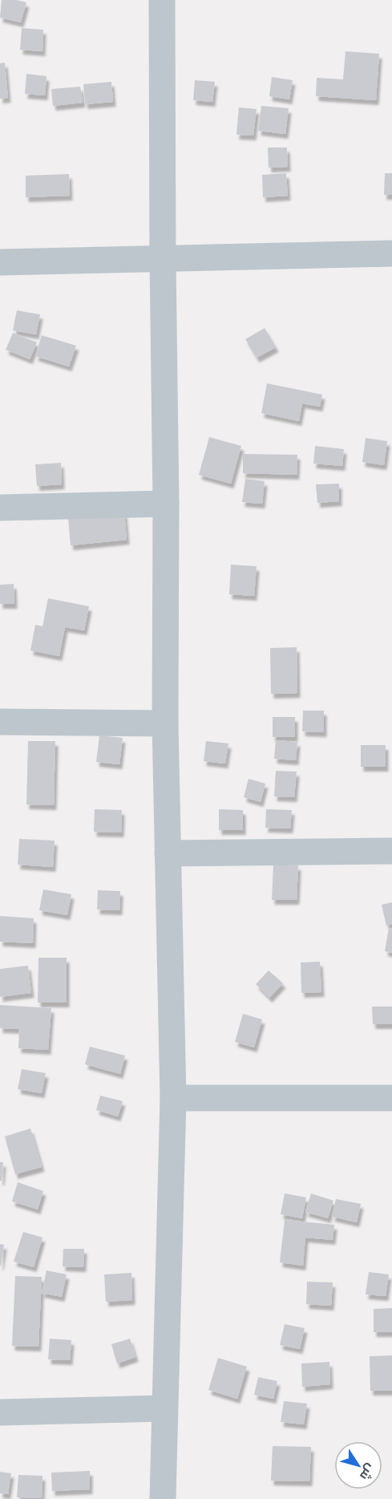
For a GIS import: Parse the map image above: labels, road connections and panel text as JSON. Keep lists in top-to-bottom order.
{
  "north": "bottom right"
}
